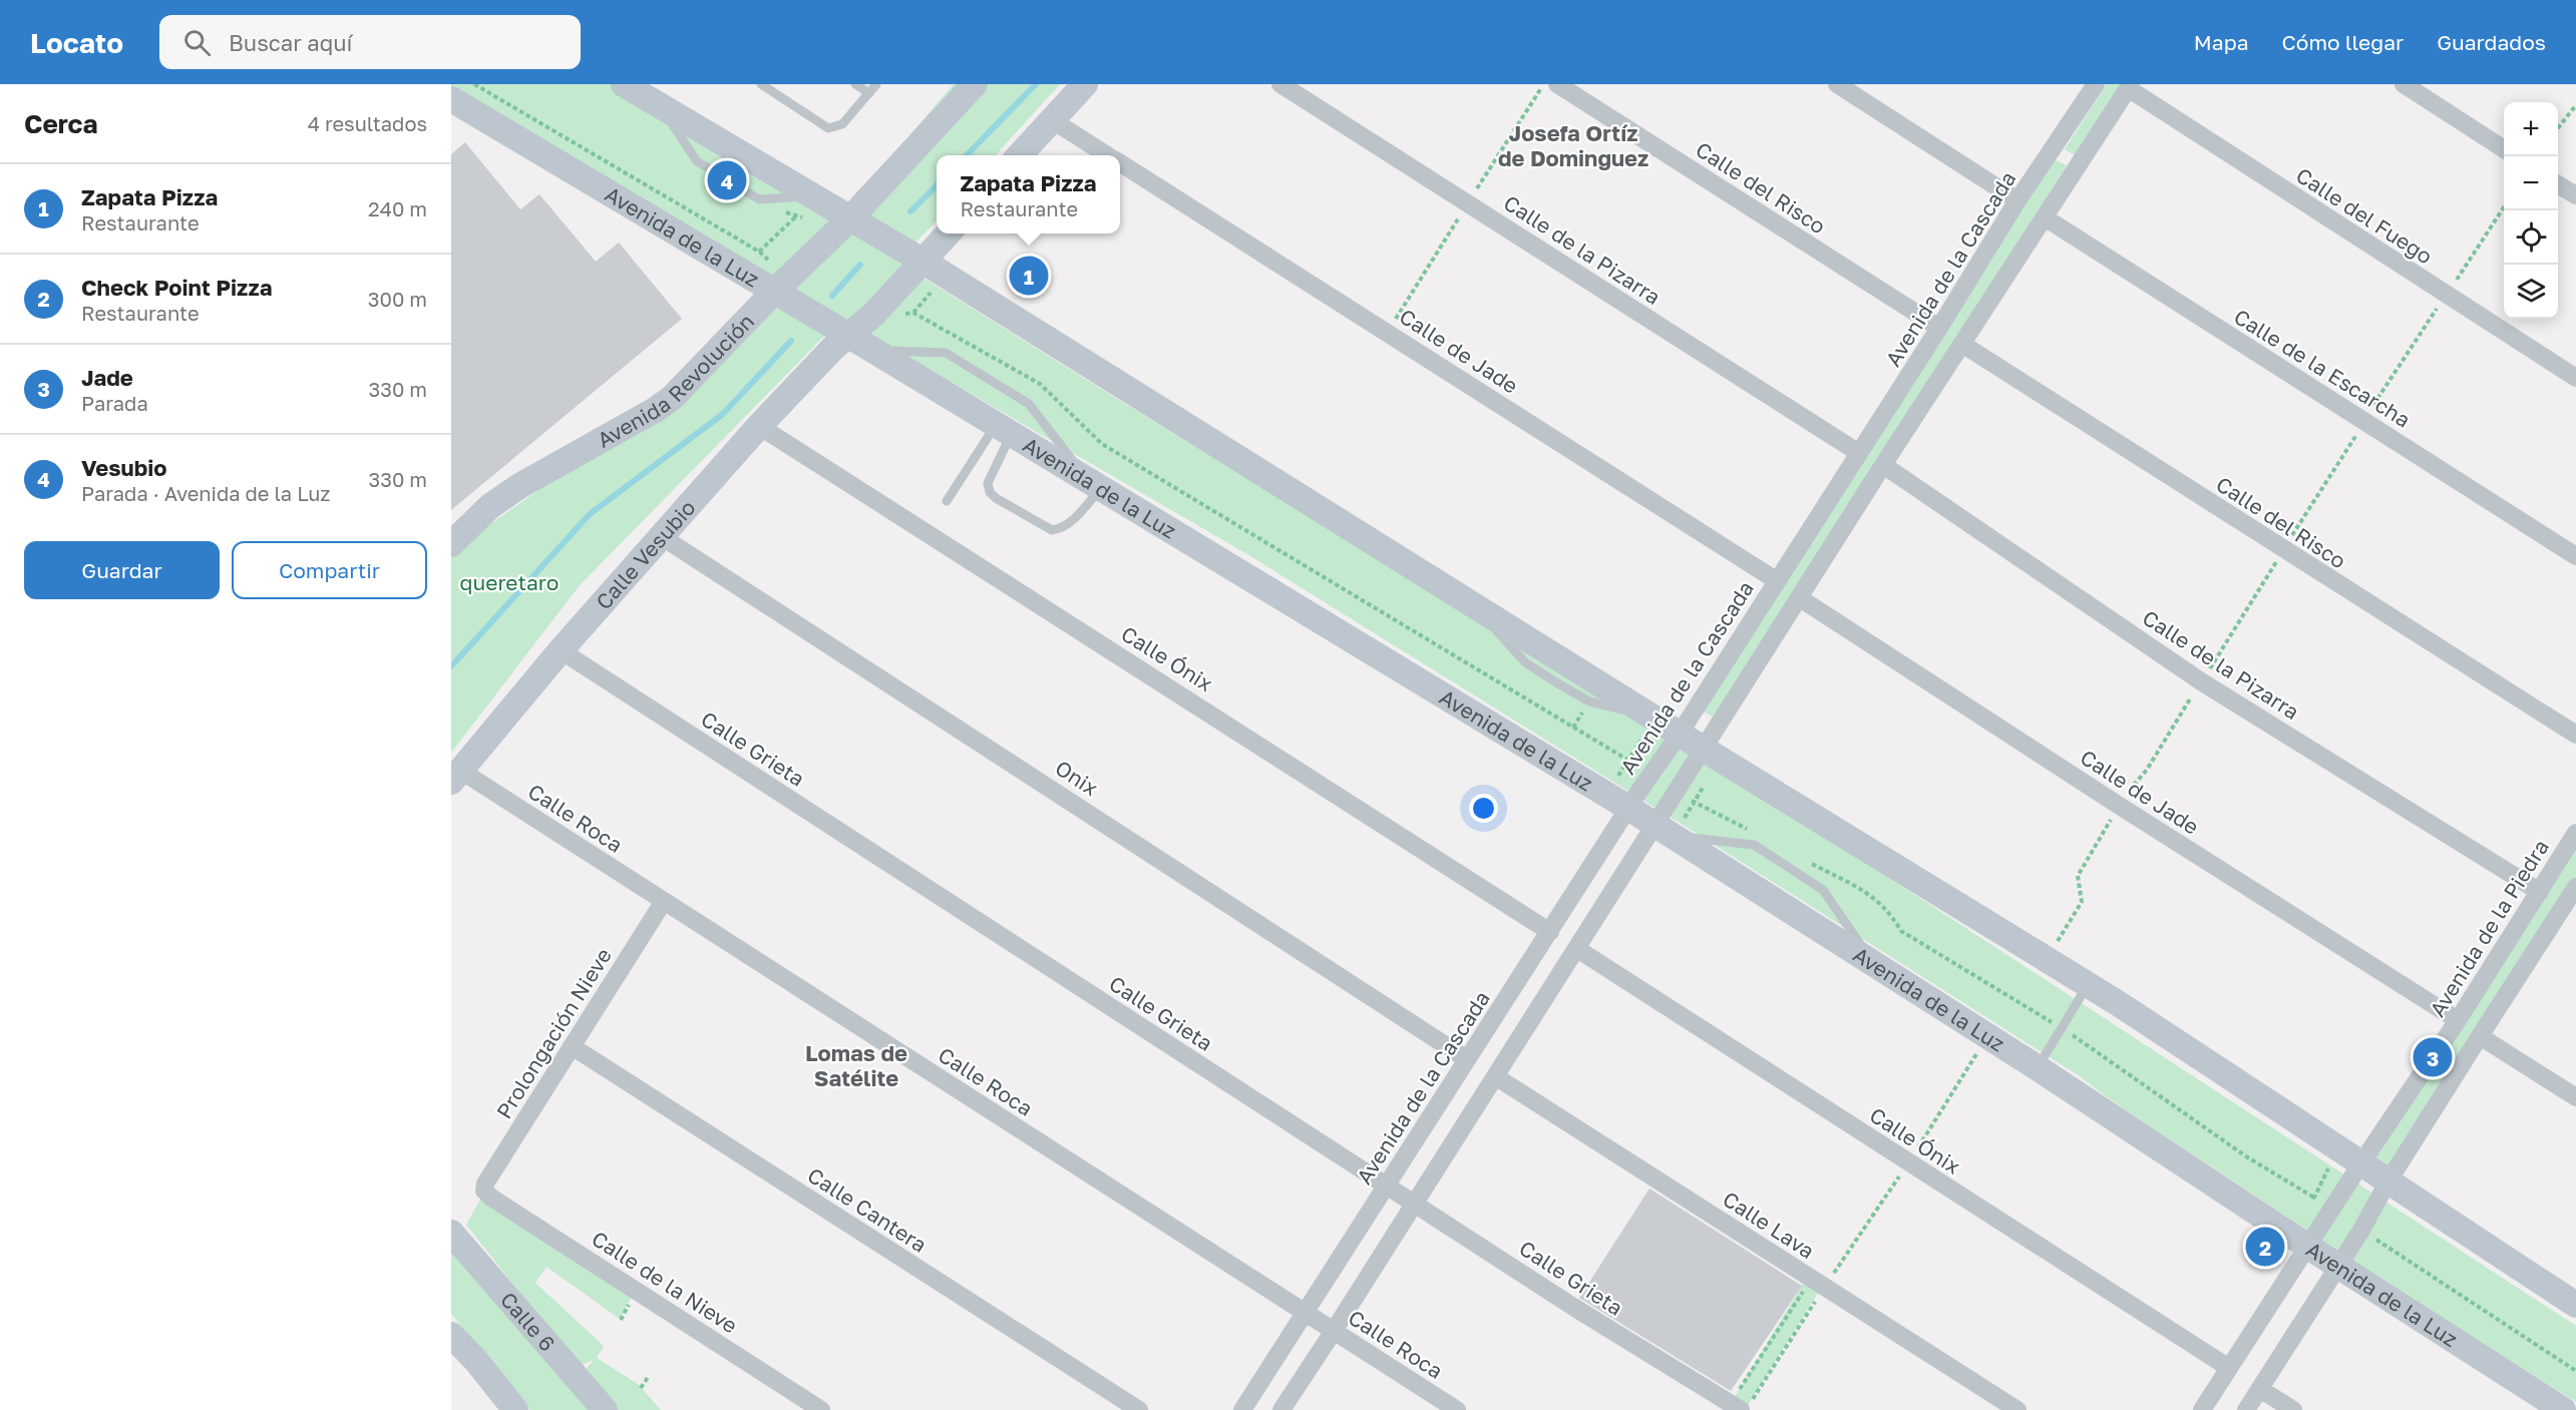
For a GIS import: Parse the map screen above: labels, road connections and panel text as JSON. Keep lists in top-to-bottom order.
{
  "streets": {
    "main road": [
      "Avenida de la Luz",
      "Avenida Revolución",
      "Calle Vesubio",
      "Calle 6"
    ],
    "street": [
      "Calle del Risco",
      "Calle del Fuego",
      "Calle de la Pizarra",
      "Avenida de la Cascada",
      "Calle de Jade",
      "Calle de la Escarcha",
      "Calle Ónix",
      "Calle Grieta",
      "Onix",
      "Calle Roca",
      "Avenida de la Piedra",
      "Prolongación Nieve",
      "Calle Cantera",
      "Calle Lava",
      "Calle de la Nieve"
    ]
  },
  "crossings": [
    ["Calle del Risco", "Avenida de la Cascada"],
    ["Avenida de la Luz", "Avenida de la Cascada"],
    ["Avenida de la Luz", "Avenida Revolución"],
    ["Avenida de la Luz", "Calle Vesubio"],
    ["Avenida de la Luz", "Avenida de la Piedra"],
    ["Calle de la Pizarra", "Avenida de la Cascada"],
    ["Calle de la Pizarra", "Avenida de la Piedra"],
    ["Avenida de la Cascada", "Calle de Jade"],
    ["Avenida de la Cascada", "Calle Ónix"],
    ["Avenida de la Cascada", "Calle Grieta"],
    ["Avenida de la Cascada", "Onix"],
    ["Avenida de la Cascada", "Calle Roca"],
    ["Calle de Jade", "Avenida de la Piedra"],
    ["Calle Vesubio", "Calle Ónix"],
    ["Calle Vesubio", "Calle Grieta"],
    ["Calle Vesubio", "Onix"],
    ["Calle Vesubio", "Calle Roca"],
    ["Calle Ónix", "Avenida de la Piedra"],
    ["Calle Roca", "Prolongación Nieve"],
    ["Prolongación Nieve", "Calle Cantera"],
    ["Prolongación Nieve", "Calle de la Nieve"]
  ],
  "districts": ["Josefa Ortíz de Dominguez", "Lomas de Satélite"],
  "parks": ["queretaro"],
  "page": {
    "header": "Locato",
    "search": "Buscar aquí",
    "nav": ["Mapa", "Cómo llegar", "Guardados"],
    "heading": ["Cerca", "4 resultados"],
    "map_buttons": ["+", "−"],
    "popup": ["Zapata Pizza", "Restaurante"],
    "pins": [
      "4",
      "1",
      "3",
      "2"
    ],
    "list": [
      {
        "mark": "1",
        "name": "Zapata Pizza",
        "note": "Restaurante",
        "value": "240 m"
      },
      {
        "mark": "2",
        "name": "Check Point Pizza",
        "note": "Restaurante",
        "value": "300 m"
      },
      {
        "mark": "3",
        "name": "Jade",
        "note": "Parada",
        "value": "330 m"
      },
      {
        "mark": "4",
        "name": "Vesubio",
        "note": "Parada · Avenida de la Luz",
        "value": "330 m"
      }
    ],
    "buttons": ["Guardar", "Compartir"]
  }
}
